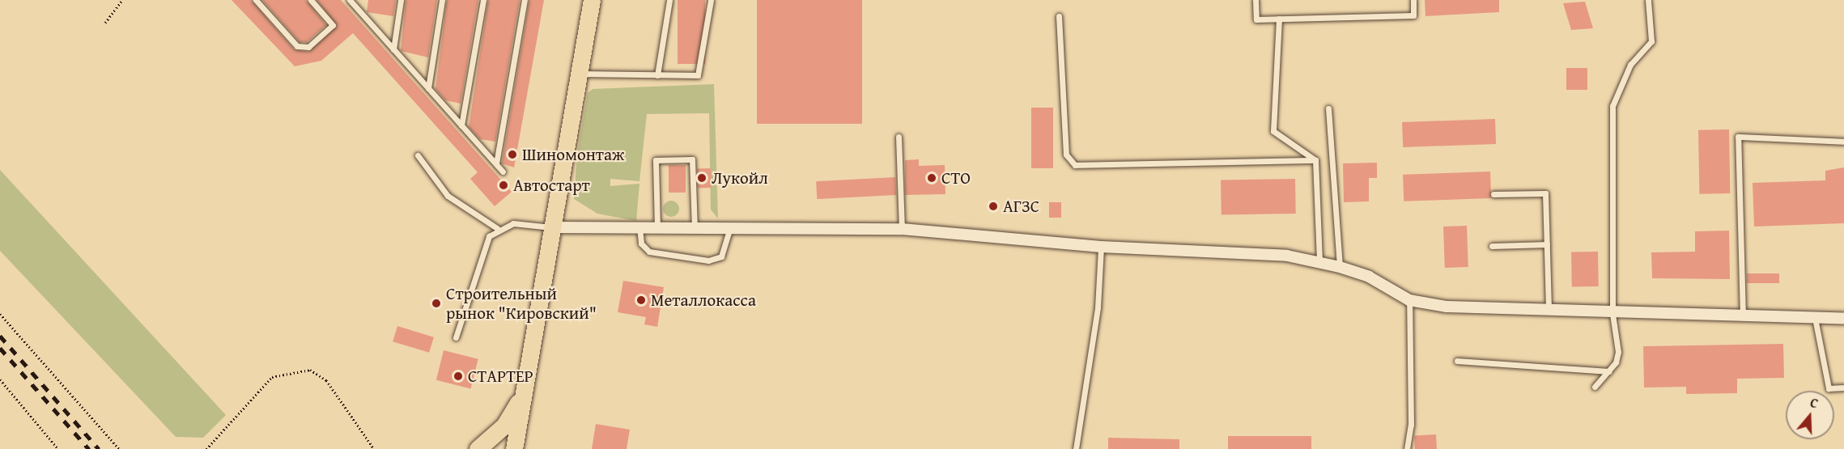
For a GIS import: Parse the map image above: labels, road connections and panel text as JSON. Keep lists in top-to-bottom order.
{
  "places": [
    "Шиномонтаж",
    "Лукойл",
    "СТО",
    "Автостарт",
    "АГЗС",
    "Металлокасса",
    "Строительный рынок \"Кировский\"",
    "СТАРТЕР"
  ],
  "north": "top"
}
